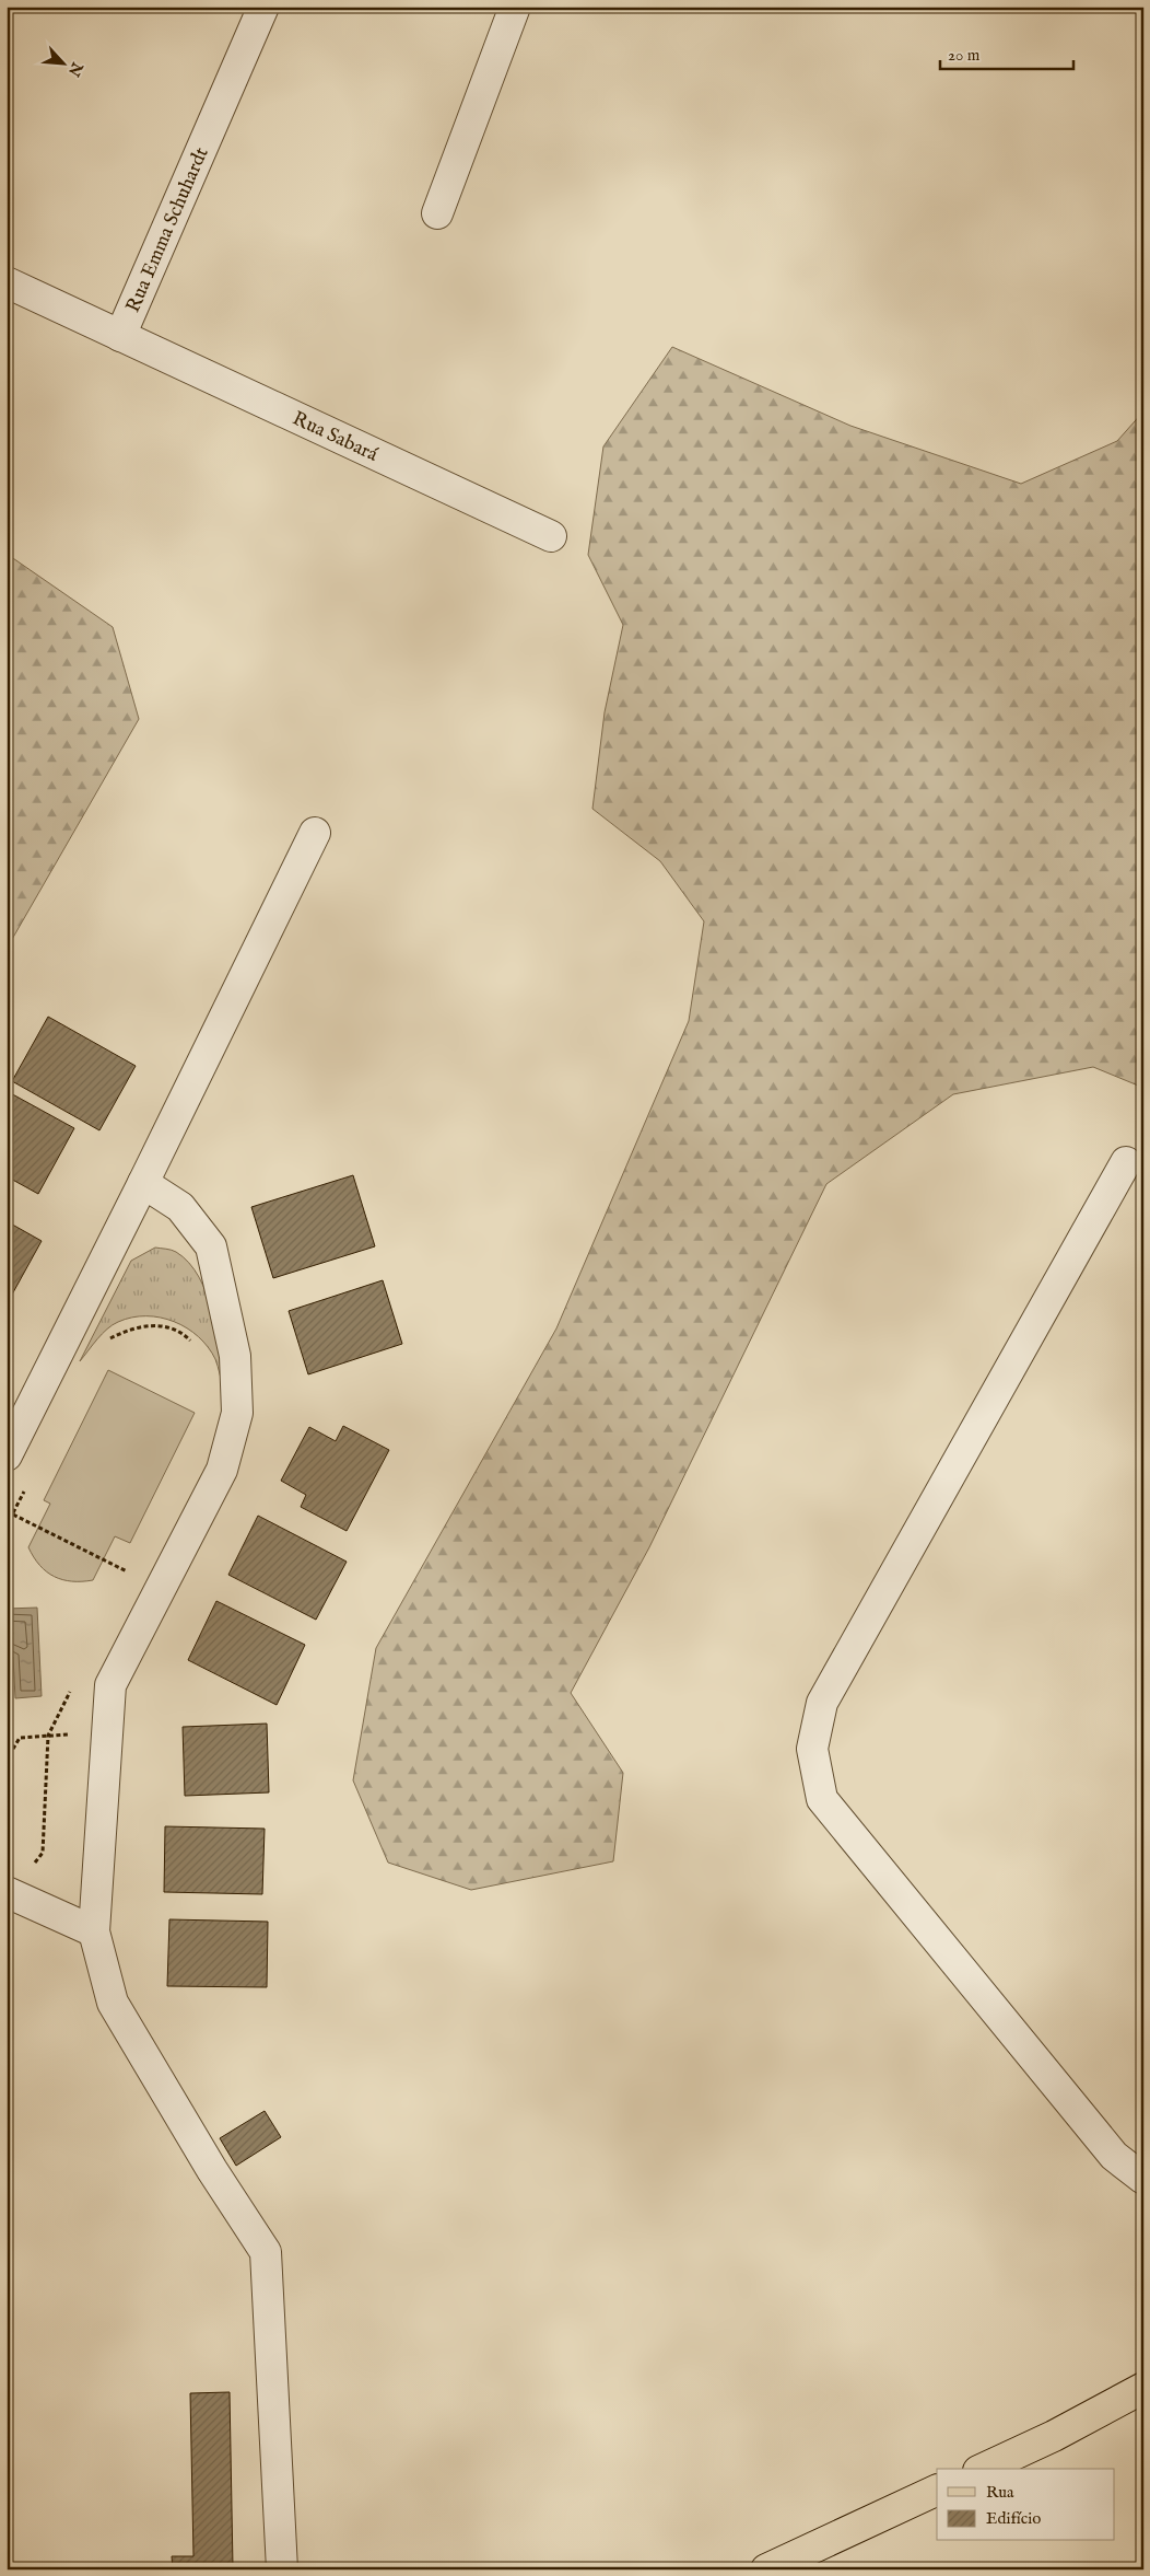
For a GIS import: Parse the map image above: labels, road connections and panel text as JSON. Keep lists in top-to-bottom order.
{
  "streets": {
    "street": ["Rua Emma Schuhardt", "Rua Sabará"]
  },
  "crossings": [
    ["Rua Emma Schuhardt", "Rua Sabará"]
  ],
  "legend": ["Rua", "Edifício"],
  "scale_bar": "20 m",
  "north": "bottom right"
}
